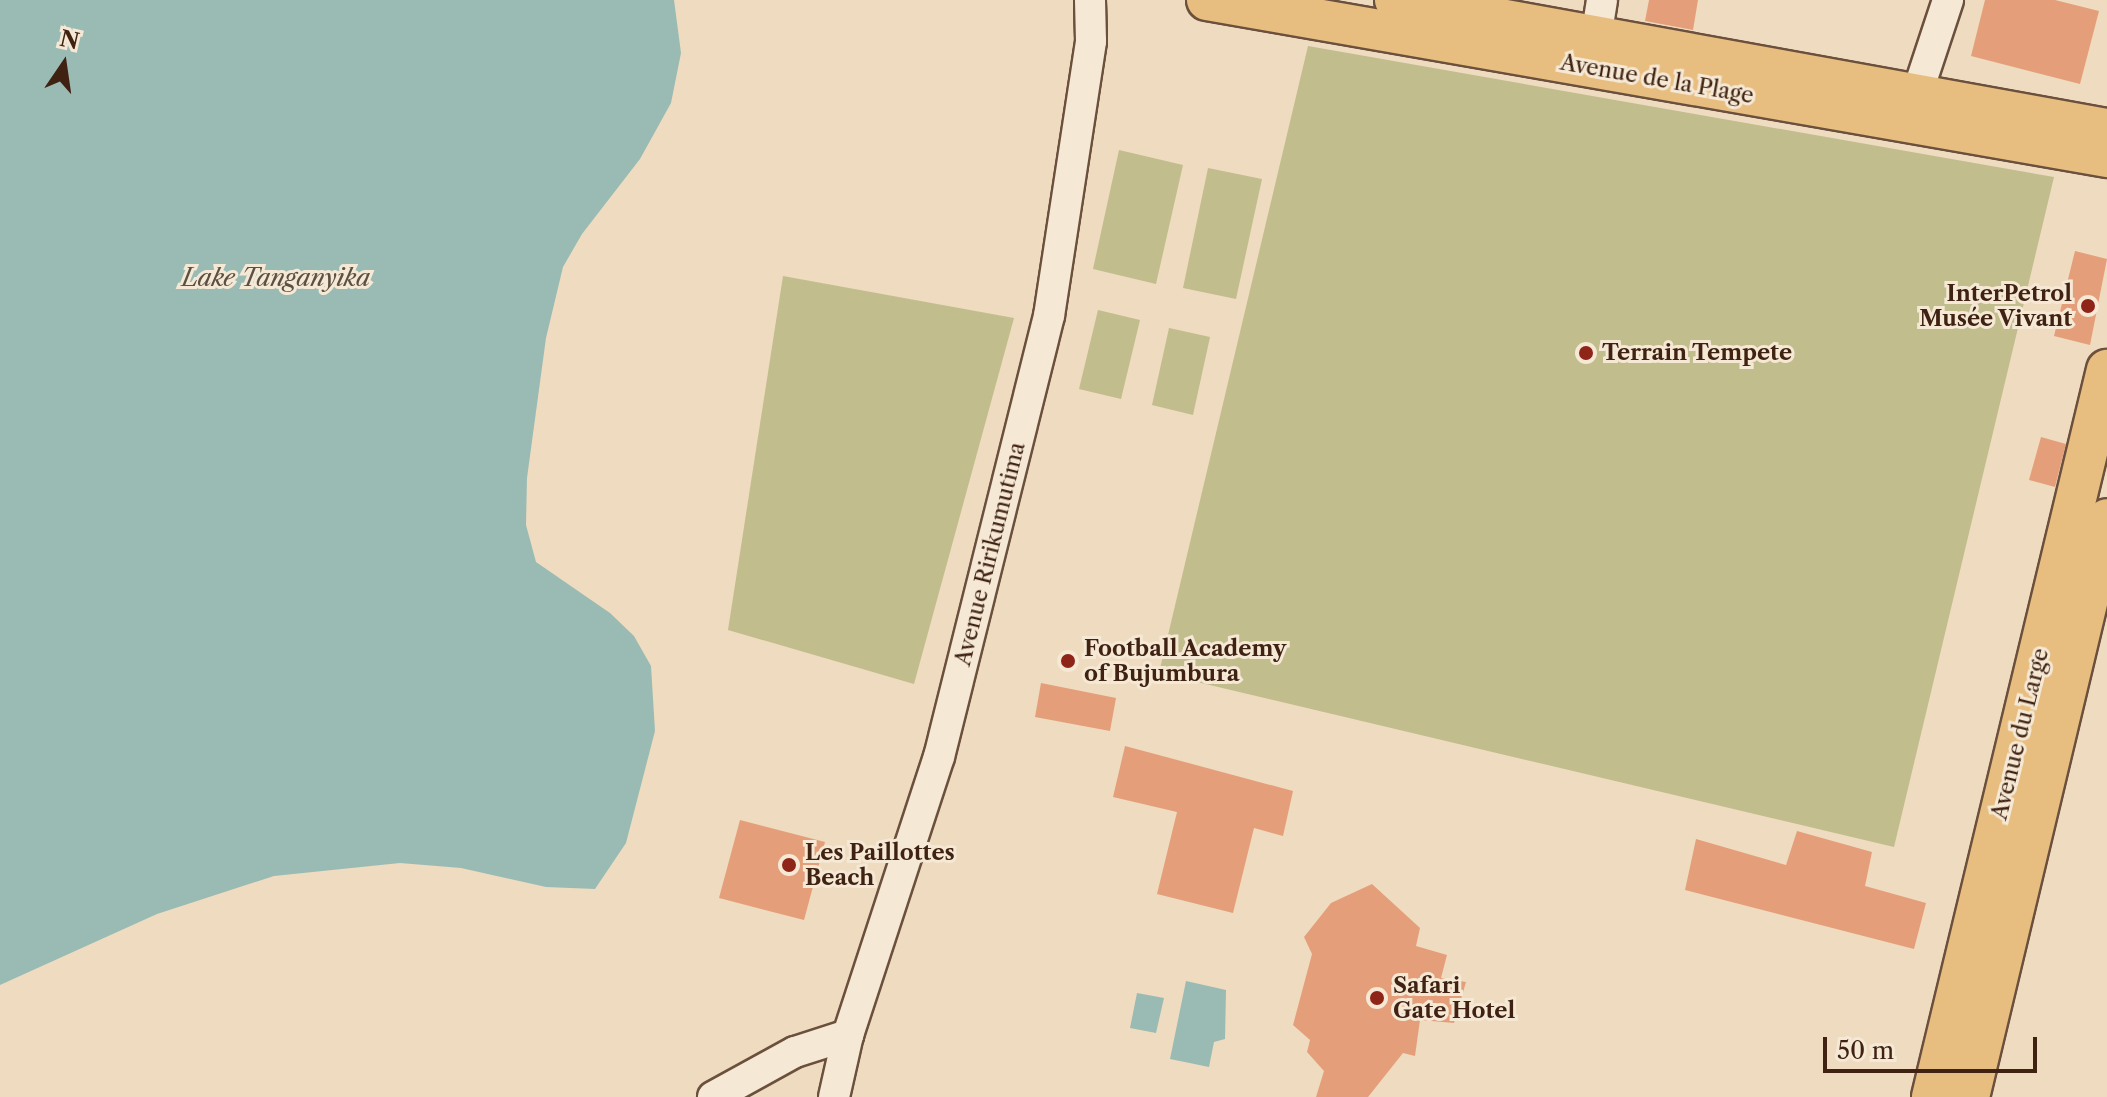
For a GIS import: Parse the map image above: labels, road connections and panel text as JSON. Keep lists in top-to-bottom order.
{
  "streets": {
    "main road": ["Avenue de la Plage", "Avenue du Large"],
    "street": ["Avenue Ririkumutima"]
  },
  "water": ["Lake Tanganyika"],
  "places": [
    "InterPetrol Musée Vivant",
    "Terrain Tempete",
    "Football Academy of Bujumbura",
    "Les Paillottes Beach",
    "Safari Gate Hotel"
  ],
  "scale_bar": "50 m",
  "north": "top"
}
